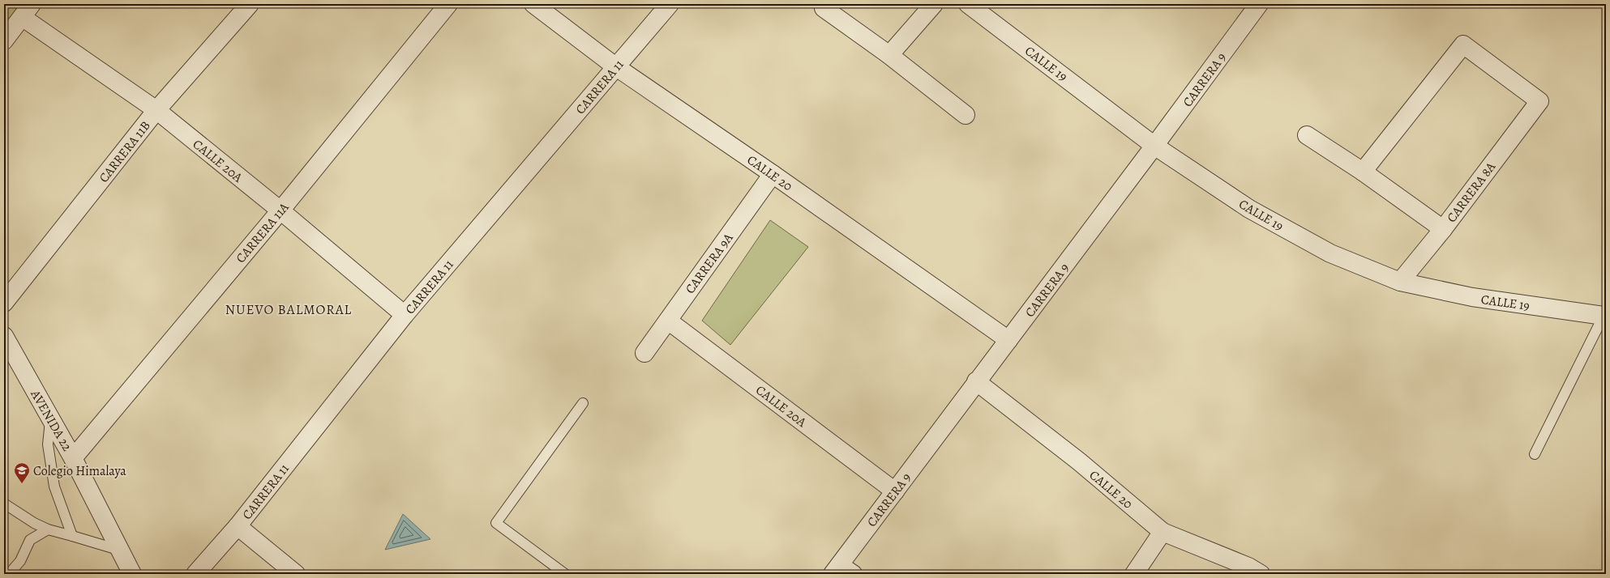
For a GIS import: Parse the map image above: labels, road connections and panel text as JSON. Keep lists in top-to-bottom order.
{
  "streets": {
    "street": [
      "CALLE 19",
      "CARRERA 9",
      "CARRERA 11",
      "CARRERA 11B",
      "CALLE 20A",
      "CALLE 20",
      "CARRERA 8A",
      "CARRERA 11A",
      "CARRERA 9A",
      "AVENIDA 22"
    ]
  },
  "crossings": [
    ["CALLE 19", "CARRERA 9"],
    ["CALLE 19", "CARRERA 8A"],
    ["CARRERA 9", "CALLE 20A"],
    ["CARRERA 9", "CALLE 20"],
    ["CARRERA 11", "CALLE 20A"],
    ["CARRERA 11", "CALLE 20"],
    ["CARRERA 11B", "CALLE 20A"],
    ["CALLE 20A", "CARRERA 11A"],
    ["CALLE 20A", "CARRERA 9A"],
    ["CALLE 20", "CARRERA 9A"],
    ["CARRERA 11A", "AVENIDA 22"]
  ],
  "districts": ["NUEVO BALMORAL"],
  "places": {
    "school or university": ["Colegio Himalaya"]
  }
}
